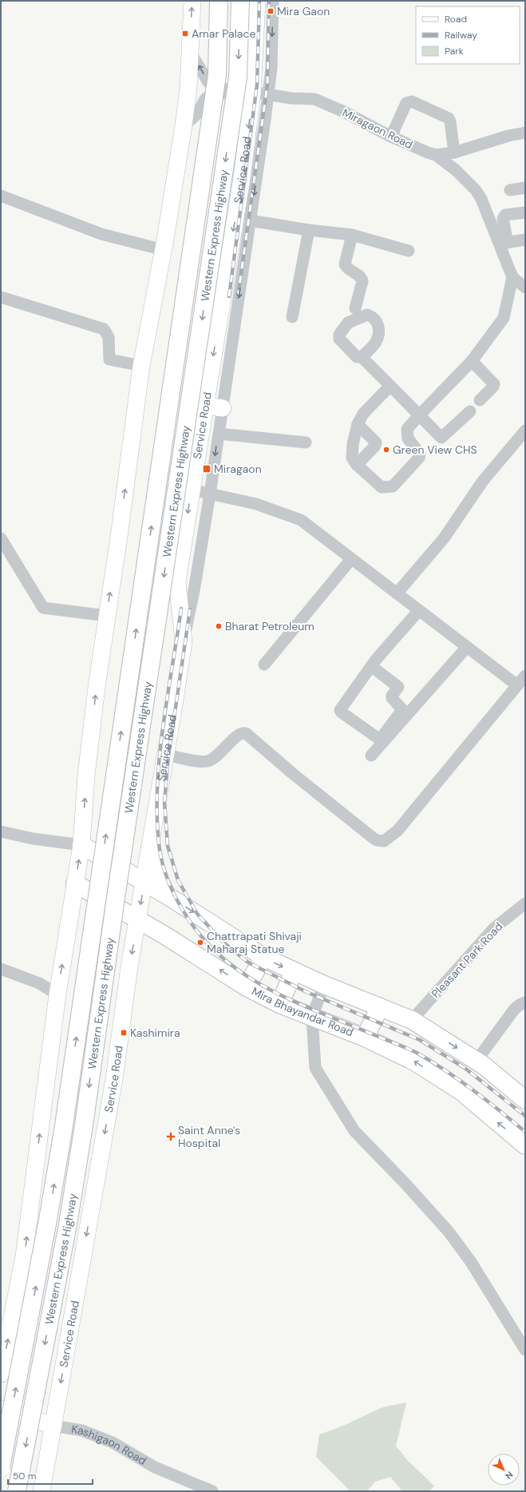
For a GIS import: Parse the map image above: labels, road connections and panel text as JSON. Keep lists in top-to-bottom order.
{
  "streets": {
    "main road": [
      "Service Road",
      "Western Express Highway",
      "Mira Bhayandar Road",
      "Kashigaon Road"
    ],
    "street": ["Miragaon Road", "Pleasant Park Road"]
  },
  "crossings": [
    ["Miragaon Road", "Service Road"],
    ["Service Road", "Mira Bhayandar Road"],
    ["Service Road", "Kashigaon Road"]
  ],
  "places": {
    "transit": [
      "Mira Gaon",
      "Amar Palace",
      "Miragaon",
      "Kashimira"
    ],
    "other": ["Green View CHS", "Bharat Petroleum", "Chattrapati Shivaji Maharaj Statue"],
    "health": ["Saint Anne's Hospital"]
  },
  "legend": ["Road", "Railway", "Park"],
  "scale_bar": "50 m",
  "north": "bottom right"
}
